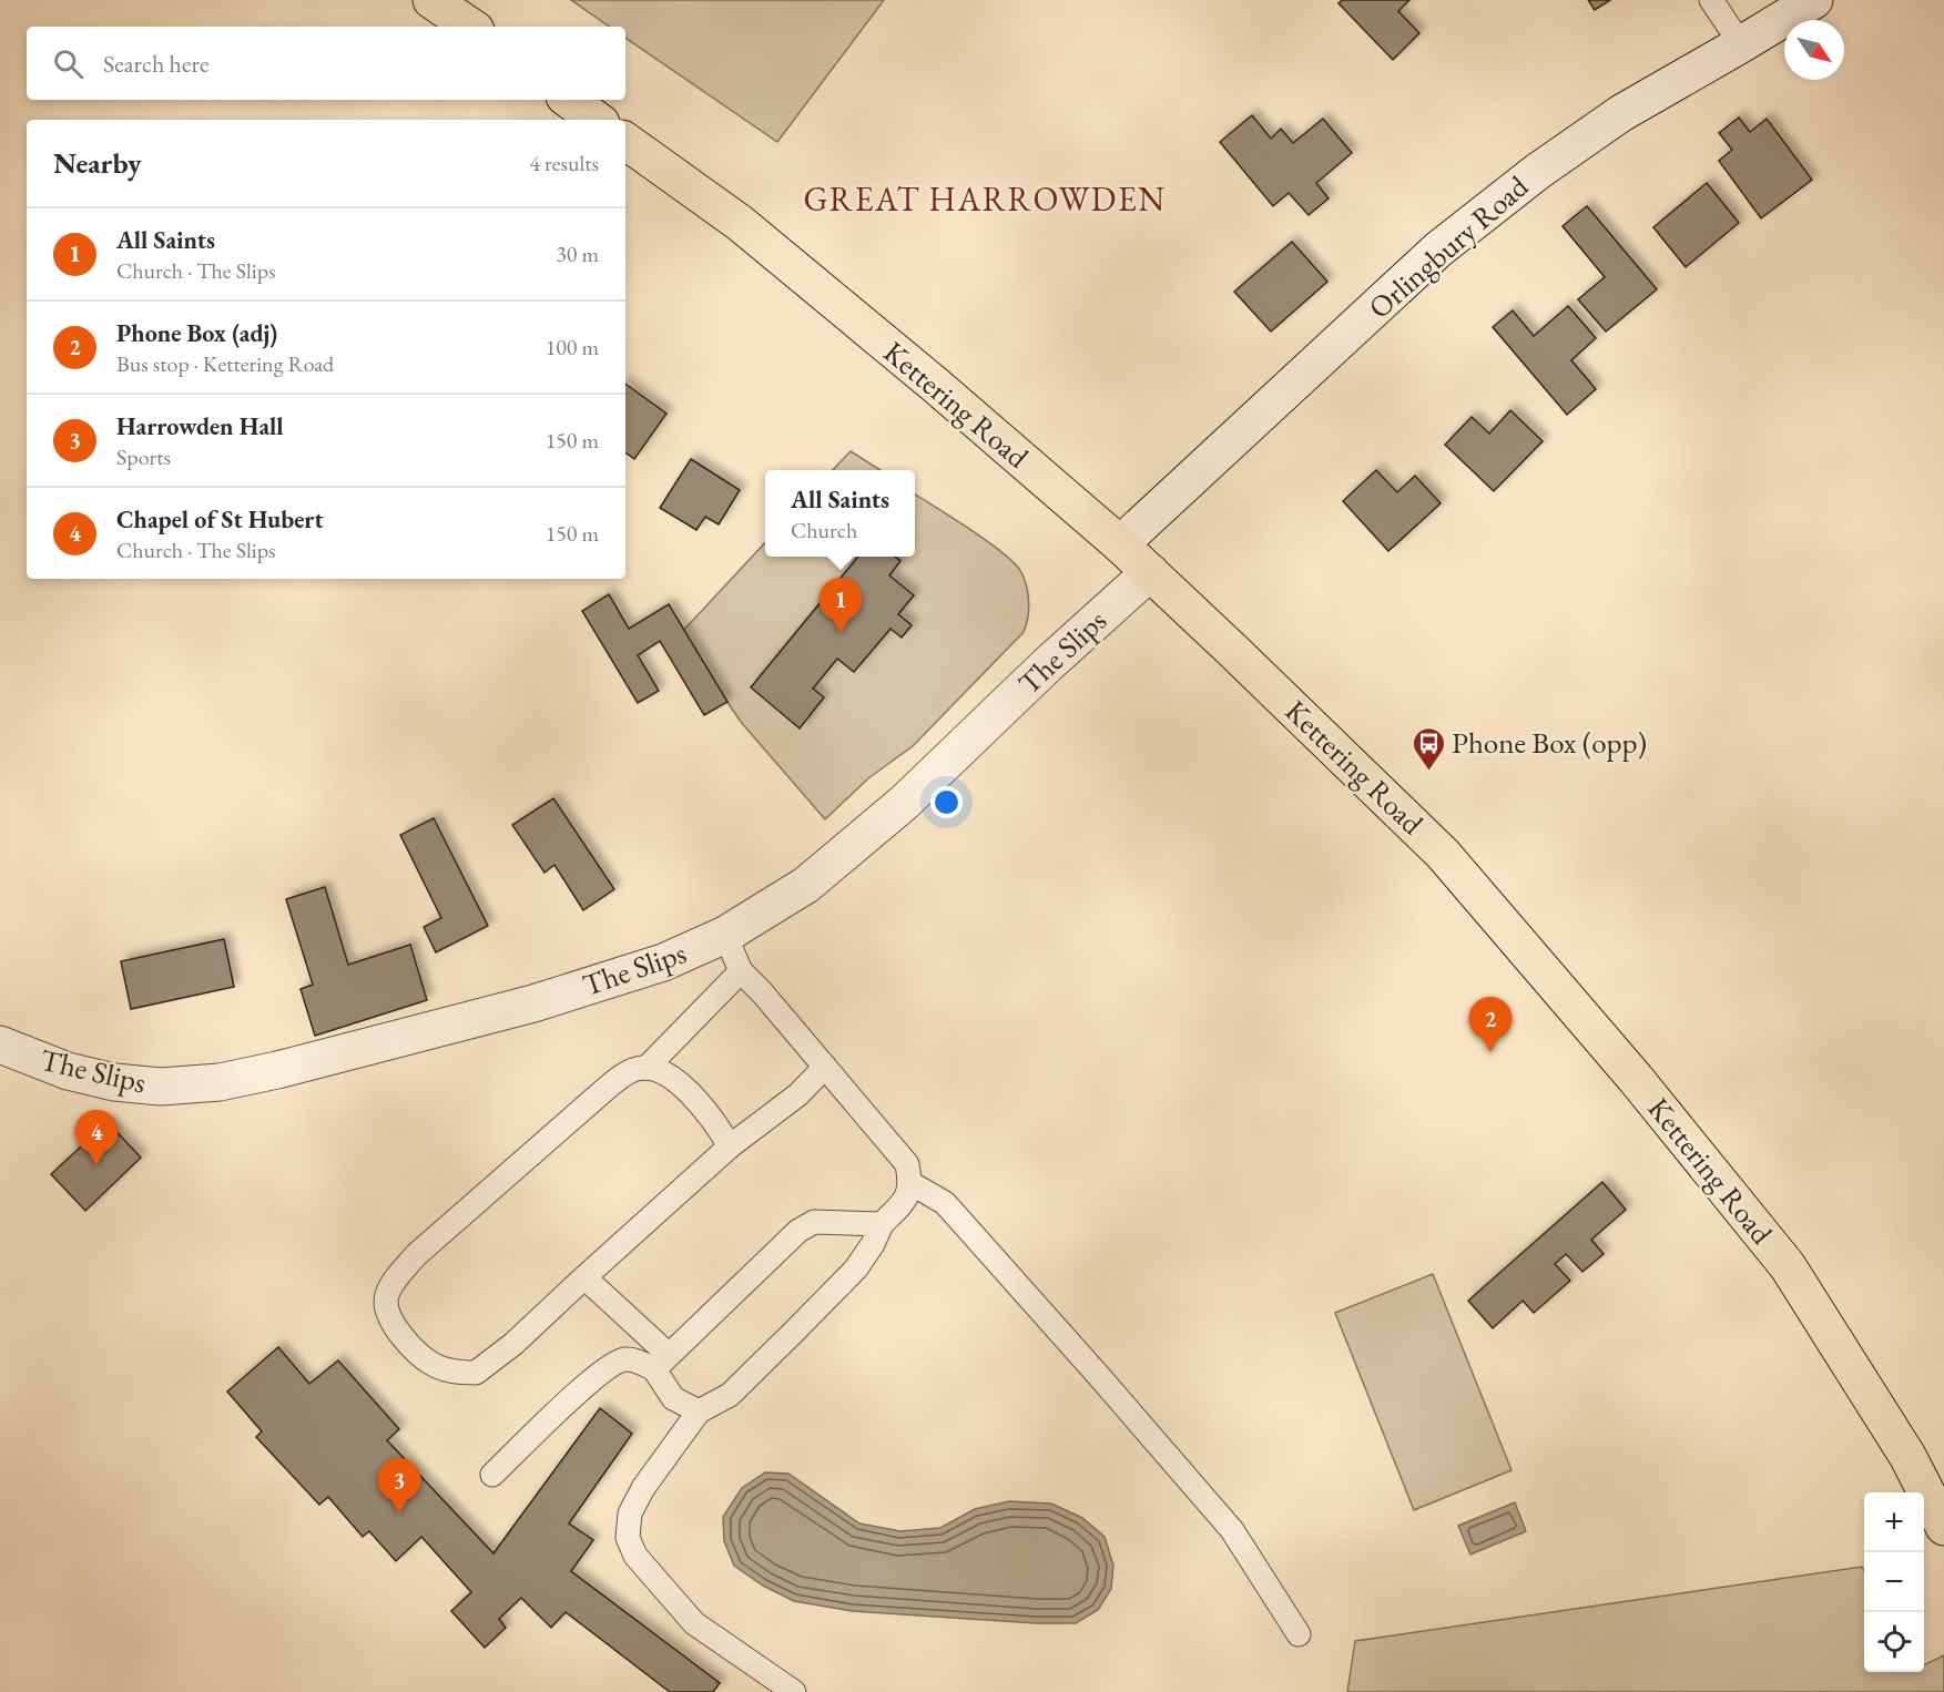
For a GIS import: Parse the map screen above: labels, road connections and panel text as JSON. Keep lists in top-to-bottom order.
{
  "streets": {
    "highway": ["Kettering Road"],
    "street": ["Orlingbury Road", "The Slips"]
  },
  "crossings": [
    ["Orlingbury Road", "Kettering Road"],
    ["Kettering Road", "The Slips"]
  ],
  "districts": ["GREAT HARROWDEN"],
  "places": {
    "bus stop": ["Phone Box (opp)"]
  },
  "north": "bottom right",
  "page": {
    "search": "Search here",
    "heading": ["Nearby", "4 results"],
    "list": [
      {
        "mark": "1",
        "name": "All Saints",
        "note": "Church · The Slips",
        "value": "30 m"
      },
      {
        "mark": "2",
        "name": "Phone Box (adj)",
        "note": "Bus stop · Kettering Road",
        "value": "100 m"
      },
      {
        "mark": "3",
        "name": "Harrowden Hall",
        "note": "Sports",
        "value": "150 m"
      },
      {
        "mark": "4",
        "name": "Chapel of St Hubert",
        "note": "Church · The Slips",
        "value": "150 m"
      }
    ],
    "popup": ["All Saints", "Church"],
    "pins": [
      "1",
      "2",
      "4",
      "3"
    ],
    "map_buttons": ["+", "−"]
  }
}
